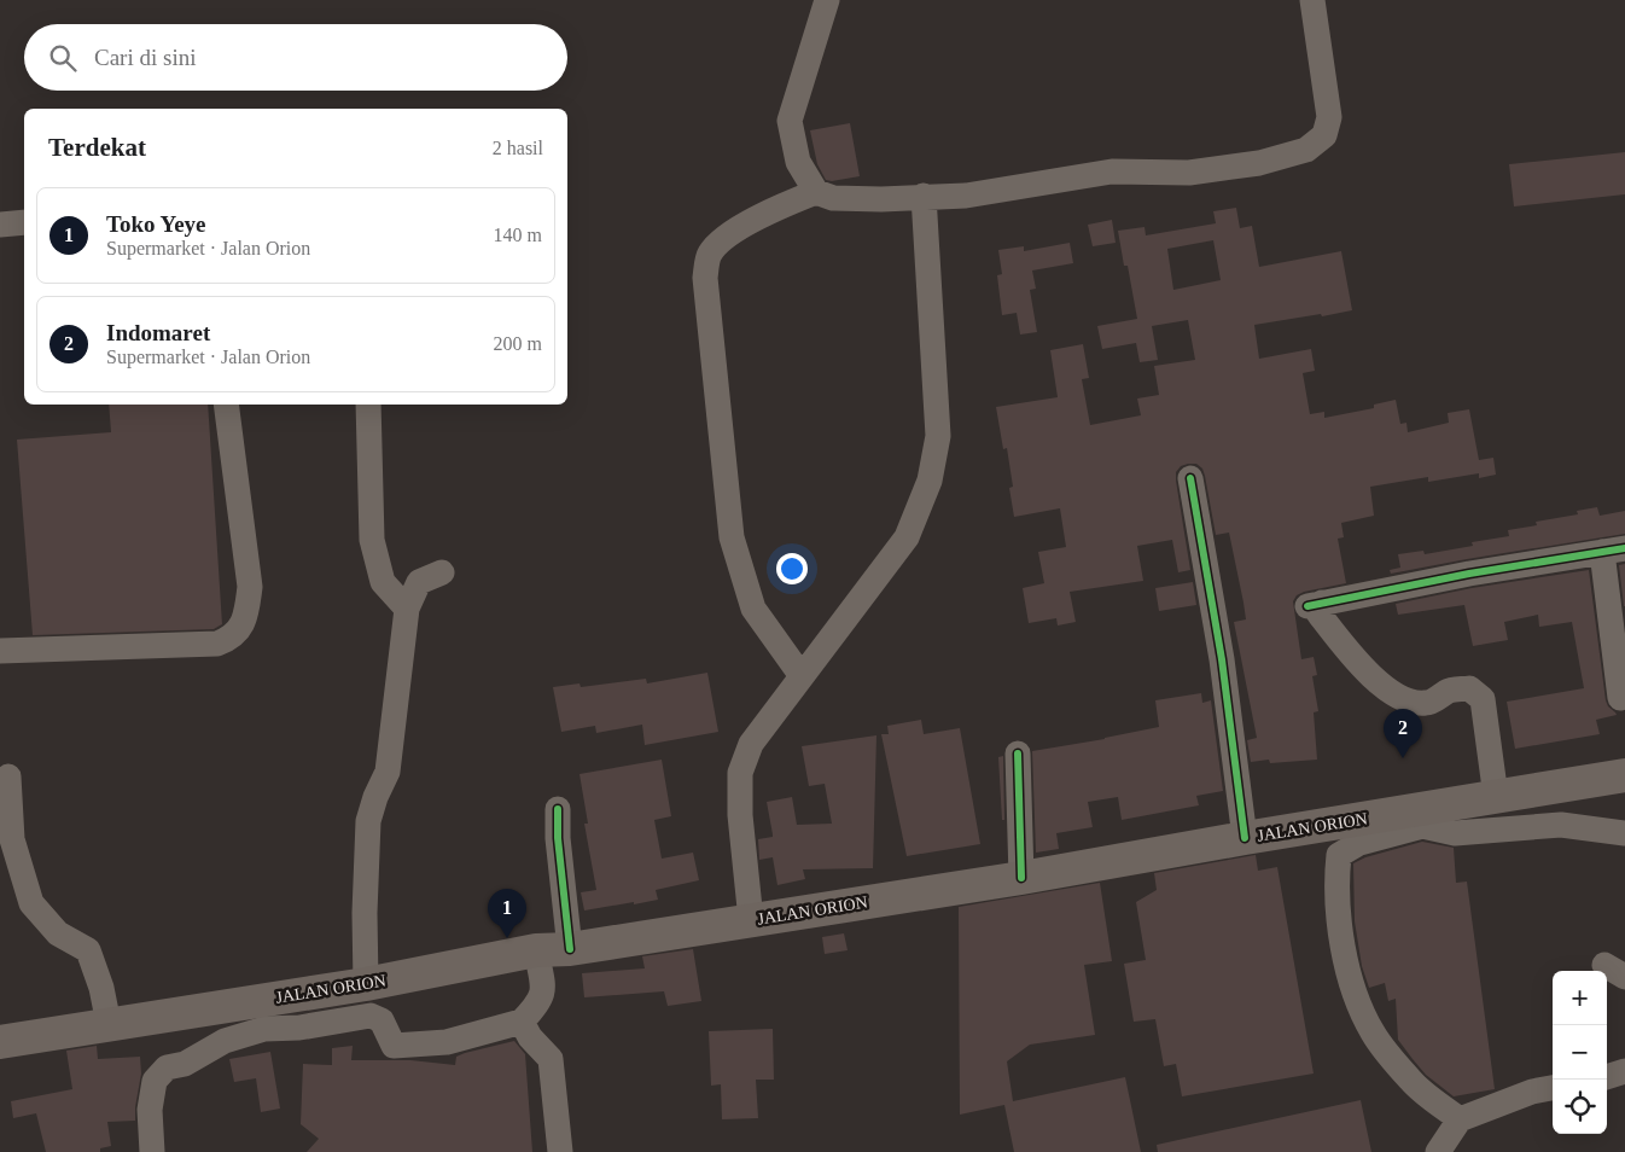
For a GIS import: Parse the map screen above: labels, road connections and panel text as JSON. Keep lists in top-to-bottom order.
{
  "streets": {
    "highway": ["JALAN ORION"]
  },
  "page": {
    "search": "Cari di sini",
    "heading": ["Terdekat", "2 hasil"],
    "list": [
      {
        "mark": "1",
        "name": "Toko Yeye",
        "note": "Supermarket · Jalan Orion",
        "value": "140 m"
      },
      {
        "mark": "2",
        "name": "Indomaret",
        "note": "Supermarket · Jalan Orion",
        "value": "200 m"
      }
    ],
    "pins": ["2", "1"],
    "map_buttons": ["+", "−"]
  }
}
